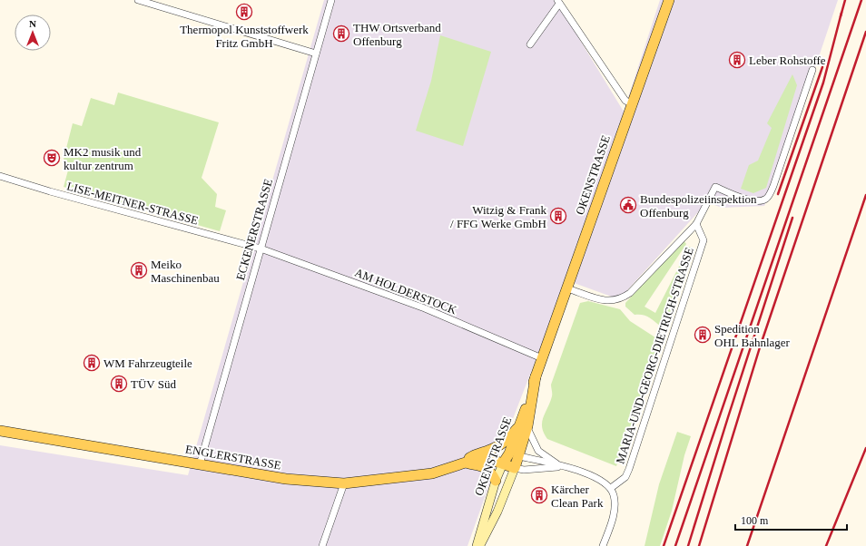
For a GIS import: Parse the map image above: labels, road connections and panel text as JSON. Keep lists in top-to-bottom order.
{
  "streets": {
    "main road": ["OKENSTRASSE", "ENGLERSTRASSE"],
    "street": [
      "LISE-MEITNER-STRASSE",
      "ECKENERSTRASSE",
      "AM HOLDERSTOCK",
      "MARIA-UND-GEORG-DIETRICH-STRASSE"
    ]
  },
  "crossings": [
    ["OKENSTRASSE", "AM HOLDERSTOCK"],
    ["OKENSTRASSE", "ENGLERSTRASSE"],
    ["LISE-MEITNER-STRASSE", "ECKENERSTRASSE"],
    ["LISE-MEITNER-STRASSE", "AM HOLDERSTOCK"],
    ["ECKENERSTRASSE", "AM HOLDERSTOCK"],
    ["ECKENERSTRASSE", "ENGLERSTRASSE"]
  ],
  "places": {
    "building": [
      "Thermopol Kunststoffwerk Fritz GmbH",
      "THW Ortsverband Offenburg",
      "Leber Rohstoffe",
      "Witzig & Frank / FFG Werke GmbH",
      "Meiko Maschinenbau",
      "Spedition OHL Bahnlager",
      "WM Fahrzeugteile",
      "TÜV Süd",
      "Kärcher Clean Park"
    ],
    "theatre": ["MK2 musik und kultur zentrum"],
    "public building": ["Bundespolizeiinspektion Offenburg"]
  },
  "scale_bar": "100 m",
  "north": "top"
}
